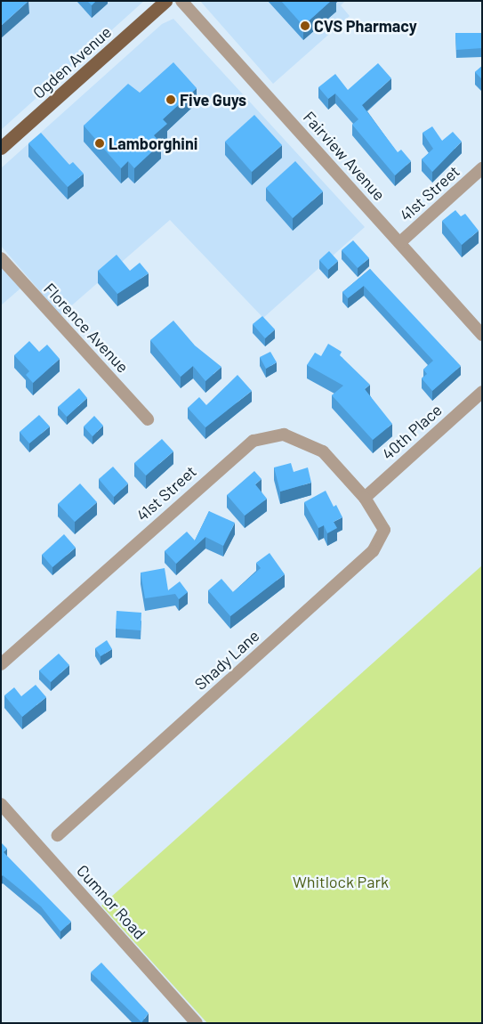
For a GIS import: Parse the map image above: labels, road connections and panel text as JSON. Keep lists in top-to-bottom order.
{
  "streets": {
    "main road": ["Ogden Avenue"],
    "street": [
      "Fairview Avenue",
      "41st Street",
      "Florence Avenue",
      "40th Place",
      "Shady Lane",
      "Cumnor Road"
    ]
  },
  "crossings": [
    ["Fairview Avenue", "41st Street"],
    ["41st Street", "40th Place"],
    ["41st Street", "Shady Lane"],
    ["40th Place", "Shady Lane"]
  ],
  "parks": ["Whitlock Park"],
  "places": ["CVS Pharmacy", "Five Guys", "Lamborghini"]
}
